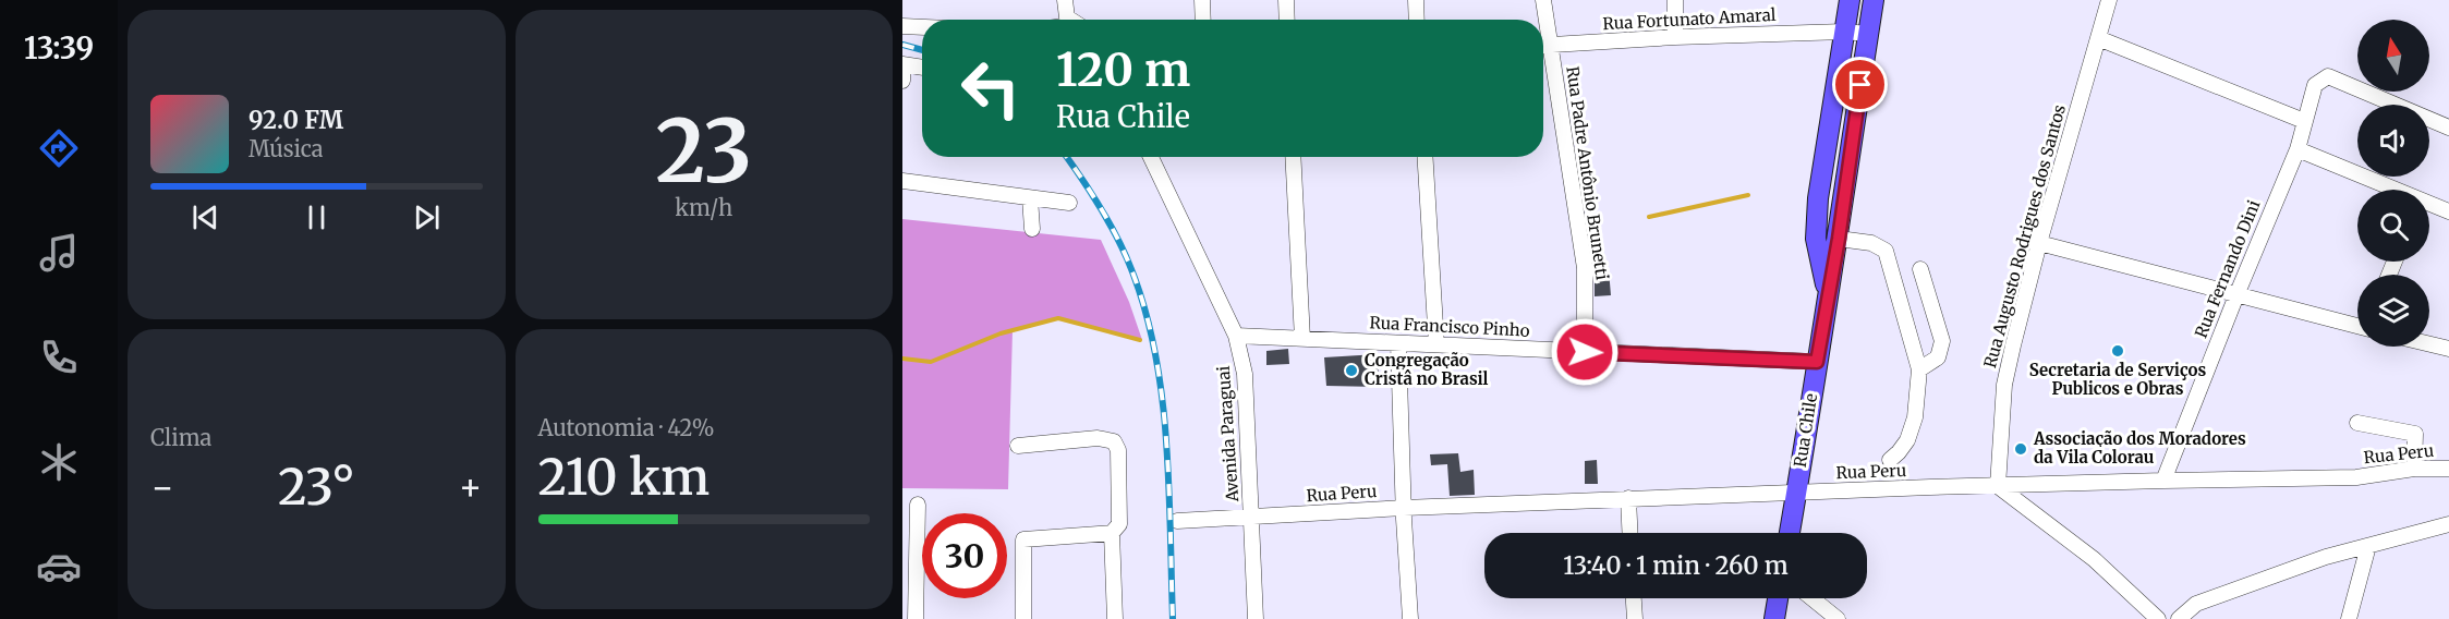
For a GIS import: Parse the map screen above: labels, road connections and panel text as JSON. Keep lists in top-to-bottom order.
{
  "streets": {
    "main road": ["Rua Chile"],
    "street": [
      "Rua Fortunato Amaral",
      "Rua Padre Antônio Brunetti",
      "Rua Augusto Rodrigues dos Santos",
      "Rua Fernando Dini",
      "Rua Francisco Pinho",
      "Avenida Paraguai",
      "Rua Peru"
    ]
  },
  "crossings": [
    ["Rua Fortunato Amaral", "Rua Chile"],
    ["Rua Padre Antônio Brunetti", "Rua Francisco Pinho"],
    ["Rua Augusto Rodrigues dos Santos", "Rua Peru"],
    ["Rua Fernando Dini", "Rua Peru"],
    ["Rua Francisco Pinho", "Rua Chile"],
    ["Rua Francisco Pinho", "Avenida Paraguai"],
    ["Rua Chile", "Rua Peru"],
    ["Avenida Paraguai", "Rua Peru"]
  ],
  "places": ["Secretaria de Serviços Publicos e Obras", "Congregação Cristâ no Brasil", "Associação dos Moradores da Vila Colorau"],
  "north": "top",
  "page": {
    "tabs": "13:39",
    "tile": [
      ["23", "km/h"],
      "Clima",
      ["Autonomia · 42%", "210 km"]
    ],
    "turn": ["120 m", "Rua Chile"],
    "song": ["92.0 FM", "Música"],
    "heat": ["−", "23°", "+"],
    "limit": "30",
    "trip": "13:40 · 1 min · 260 m"
  }
}
